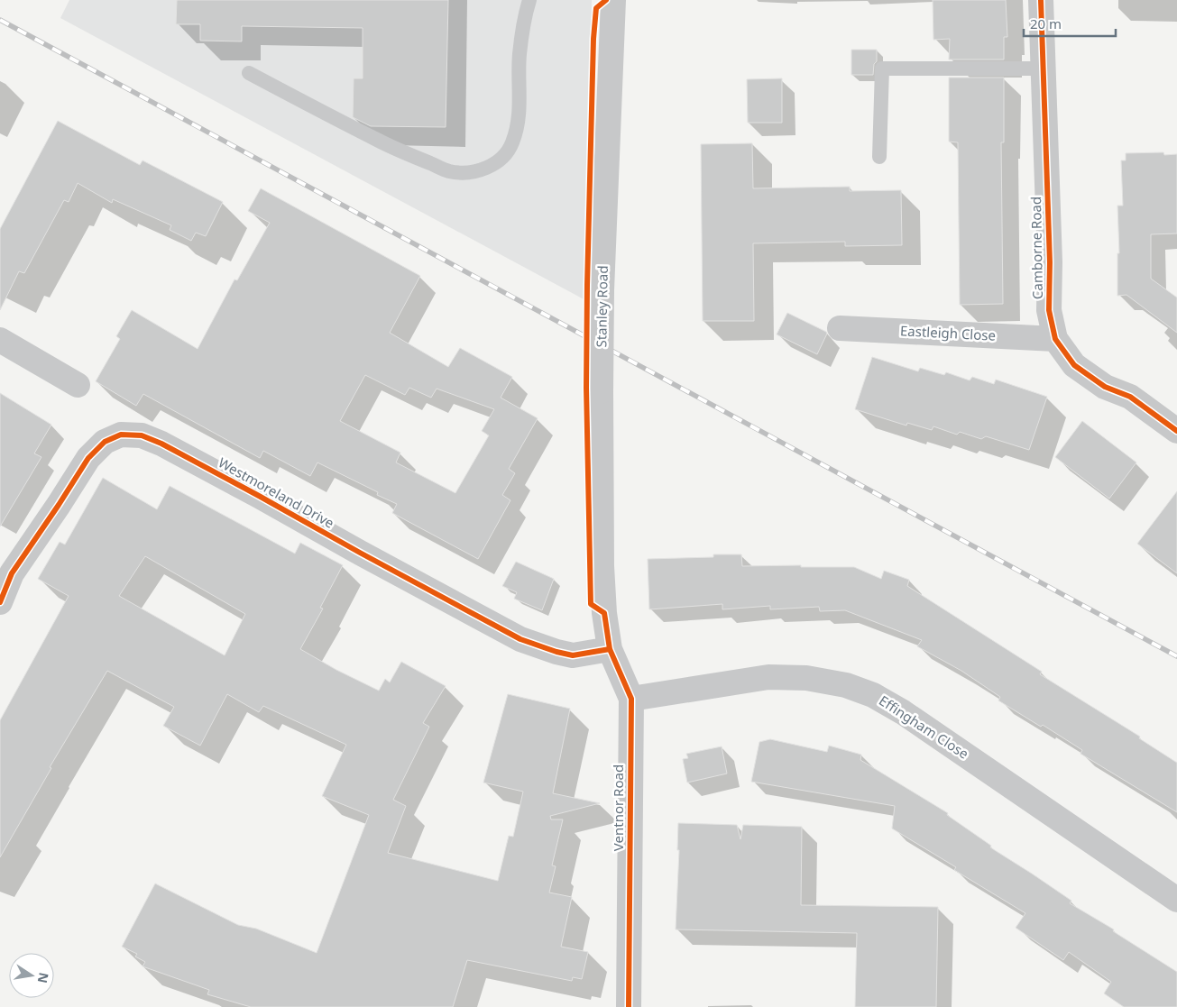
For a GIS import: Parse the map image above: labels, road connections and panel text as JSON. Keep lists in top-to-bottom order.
{
  "streets": {
    "street": [
      "Camborne Road",
      "Stanley Road",
      "Eastleigh Close",
      "Westmoreland Drive",
      "Effingham Close",
      "Ventnor Road"
    ]
  },
  "crossings": [
    ["Camborne Road", "Eastleigh Close"],
    ["Stanley Road", "Ventnor Road"],
    ["Westmoreland Drive", "Ventnor Road"],
    ["Effingham Close", "Ventnor Road"]
  ],
  "scale_bar": "20 m",
  "north": "right"
}
